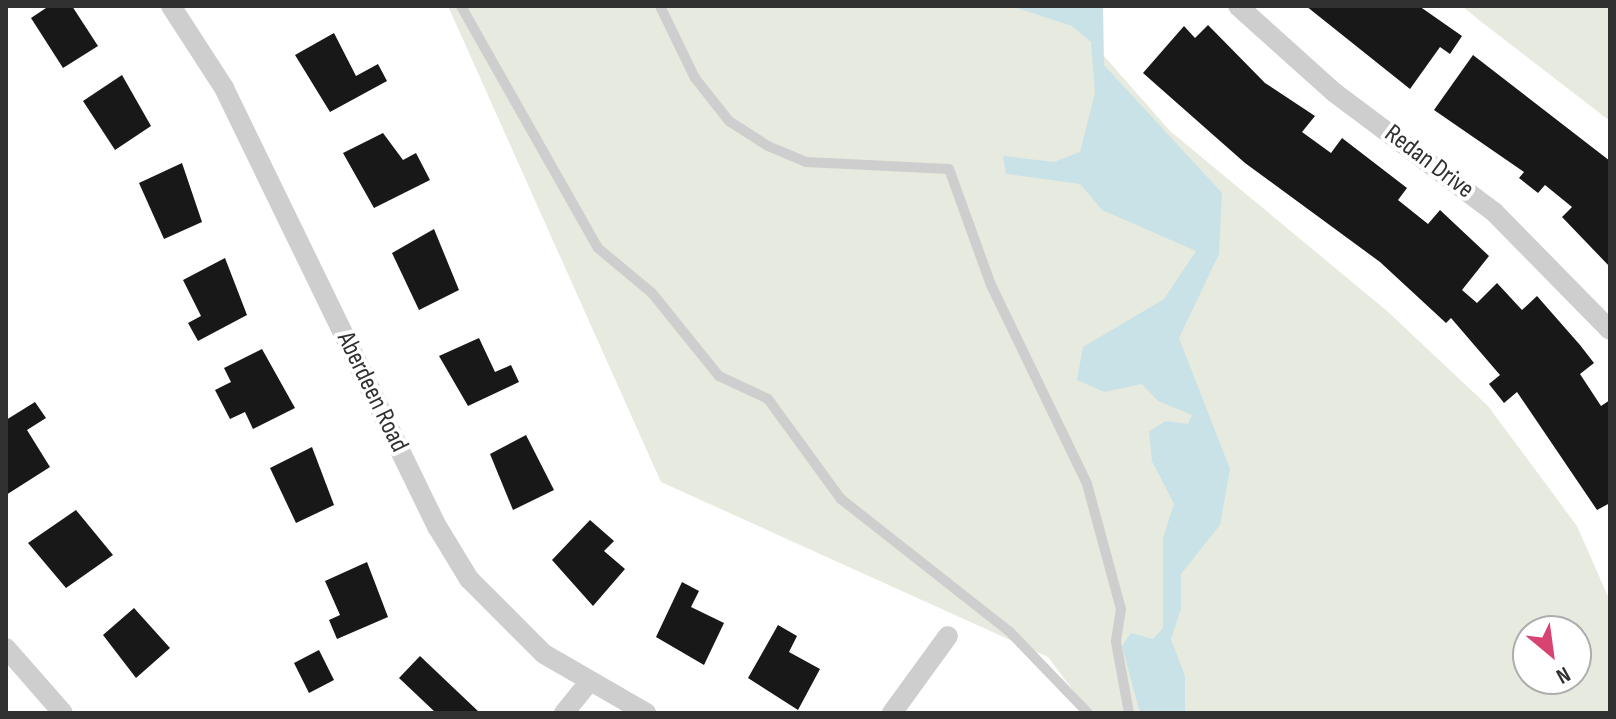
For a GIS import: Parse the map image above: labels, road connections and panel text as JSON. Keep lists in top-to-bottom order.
{
  "streets": {
    "street": ["Redan Drive", "Aberdeen Road"]
  },
  "north": "bottom right"
}
